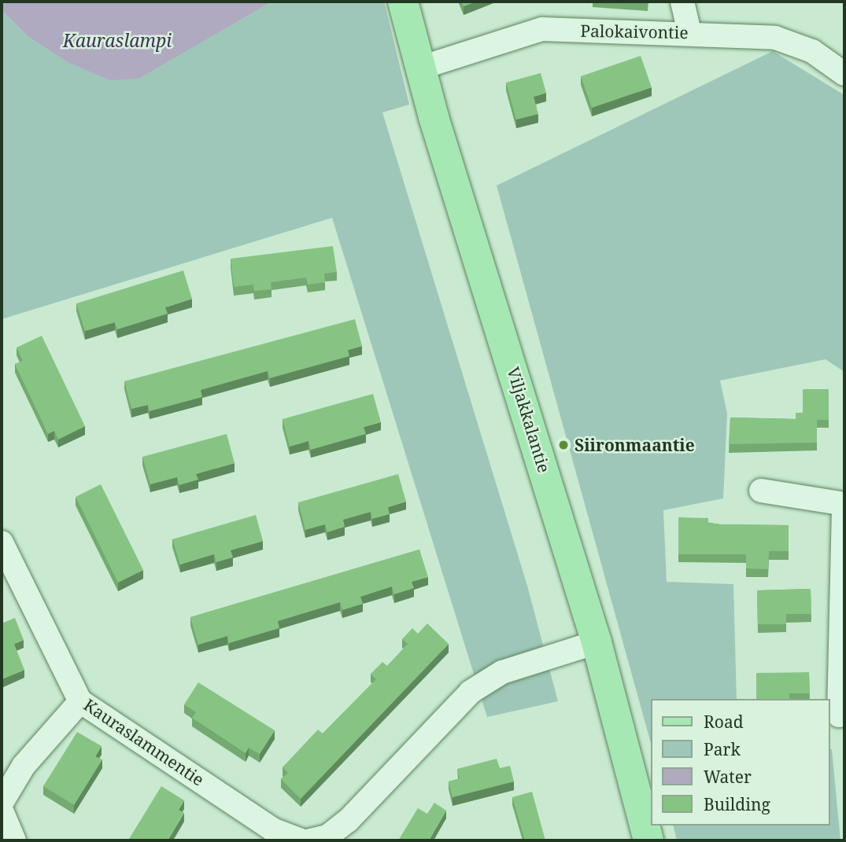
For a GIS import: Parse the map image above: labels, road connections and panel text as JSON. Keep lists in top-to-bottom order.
{
  "streets": {
    "main road": ["Viljakkalantie"],
    "street": ["Palokaivontie", "Kauraslammentie"]
  },
  "crossings": [
    ["Palokaivontie", "Viljakkalantie"]
  ],
  "water": ["Kauraslampi"],
  "places": ["Siironmaantie"],
  "legend": [
    "Road",
    "Park",
    "Water",
    "Building"
  ]
}
